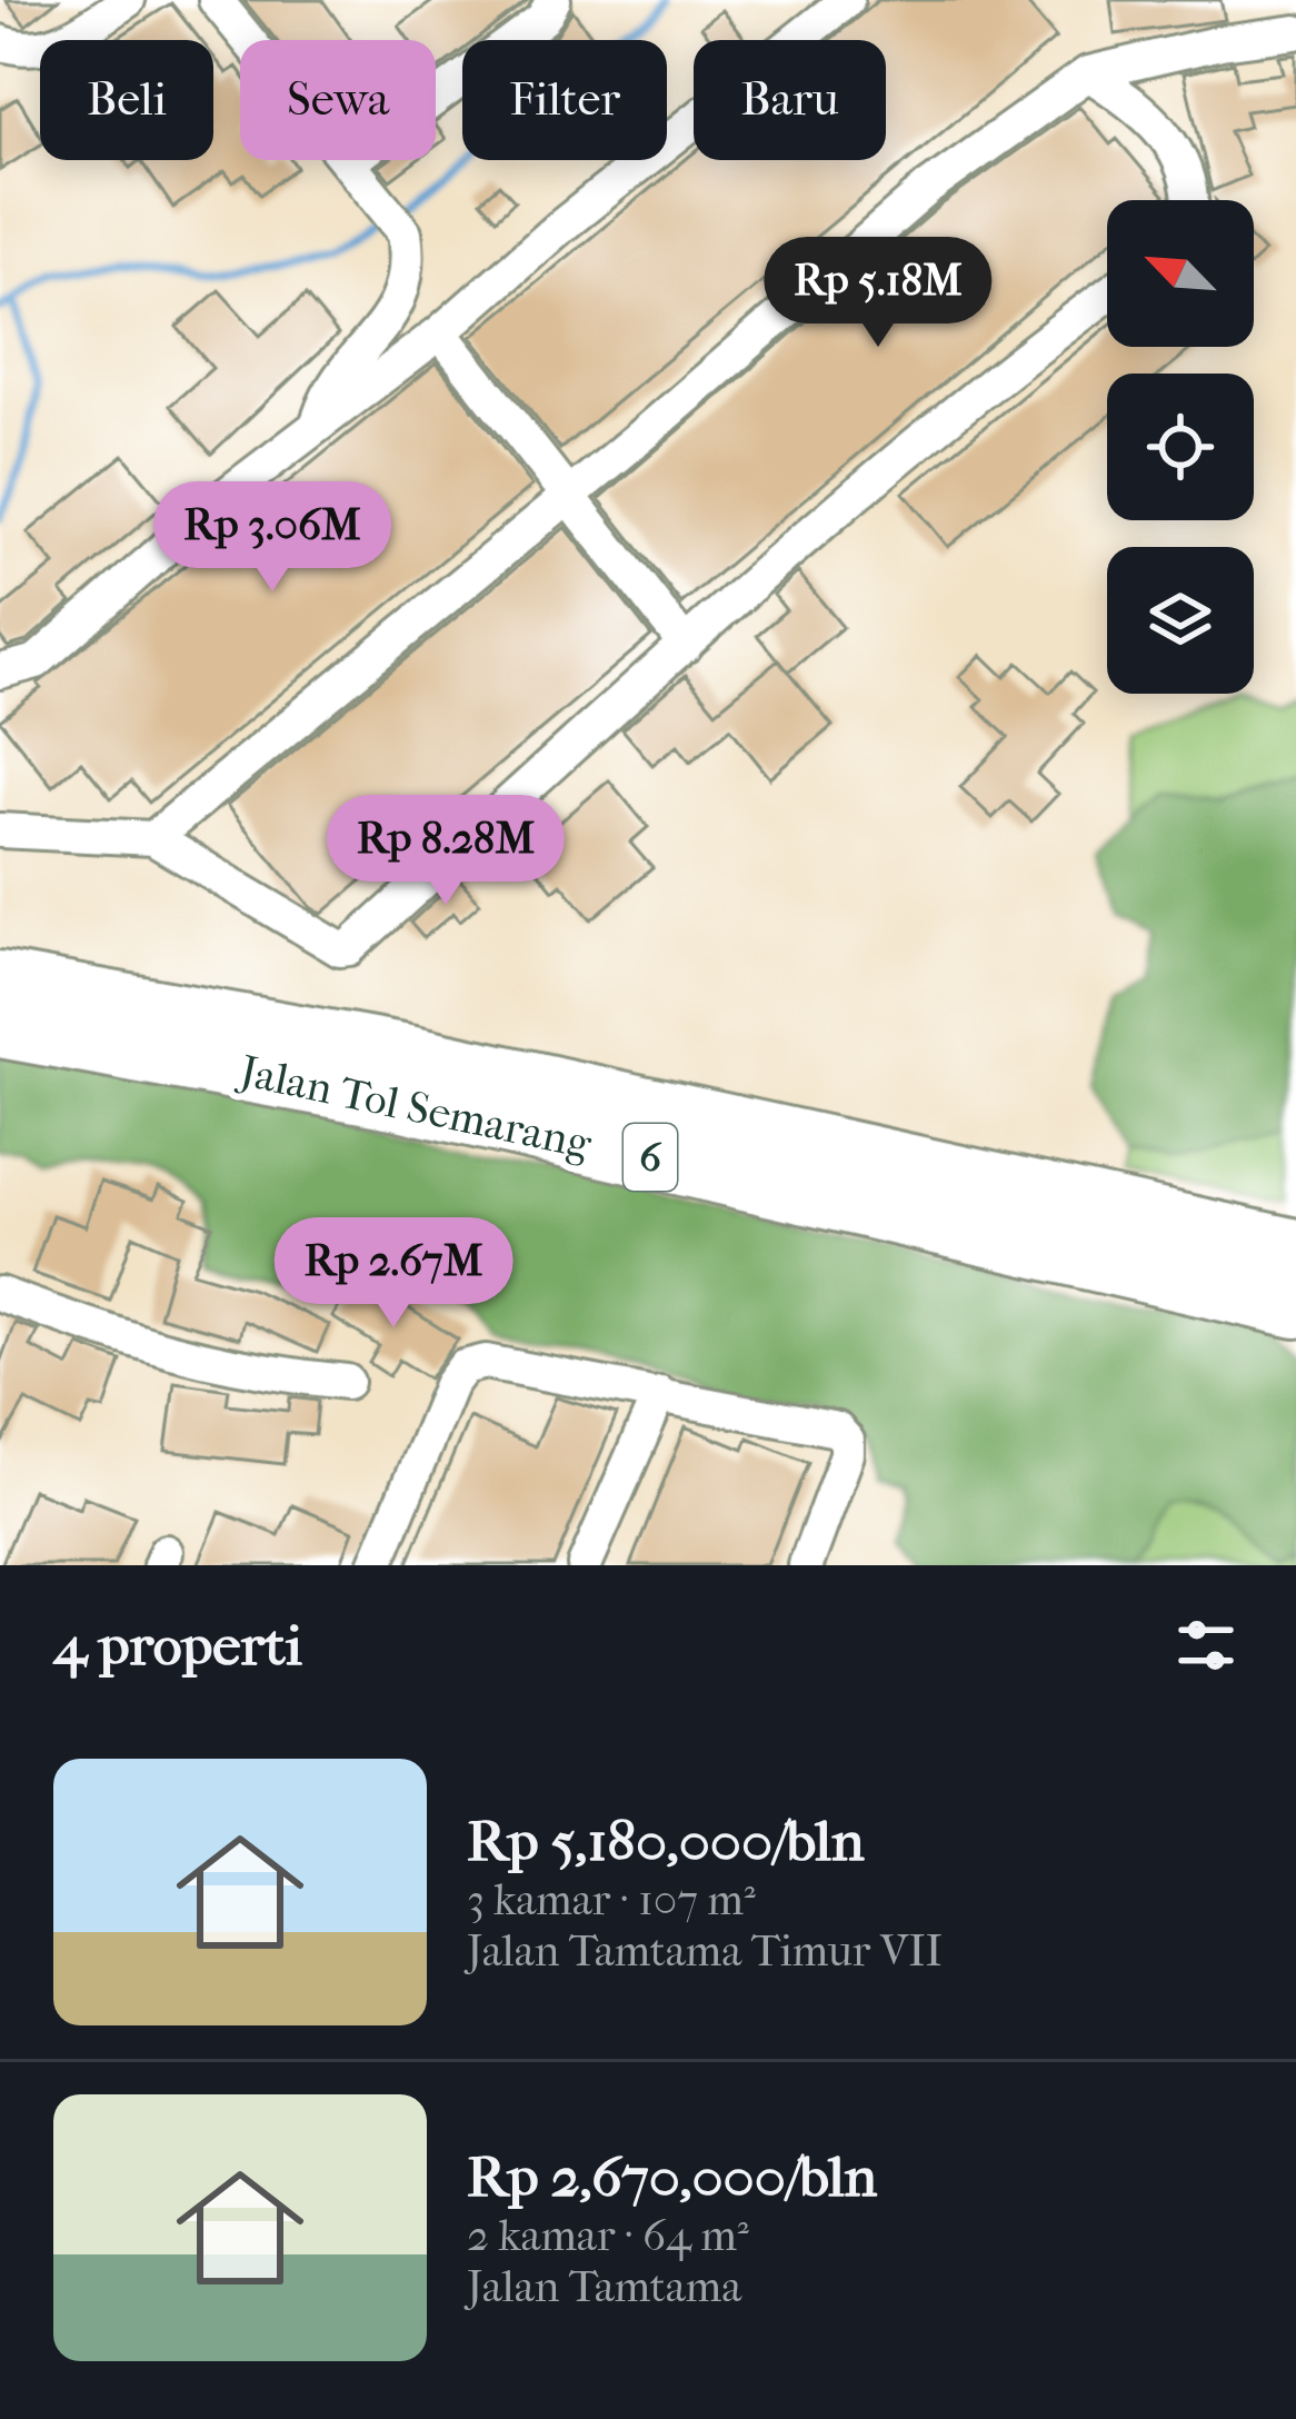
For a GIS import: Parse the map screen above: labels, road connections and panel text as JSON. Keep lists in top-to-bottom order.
{
  "streets": {
    "highway": ["Jalan Tol Semarang", "6"]
  },
  "north": "top left",
  "page": {
    "chip": [
      "Beli",
      "Sewa",
      "Filter",
      "Baru"
    ],
    "price": [
      "Rp 5.18M",
      "Rp 3.06M",
      "Rp 8.28M",
      "Rp 2.67M"
    ],
    "heading": "4 properti",
    "list": [
      {
        "name": "Rp 5,180,000/bln",
        "note": "3 kamar · 107 m² · Jalan Tamtama Timur VII"
      },
      {
        "name": "Rp 2,670,000/bln",
        "note": "2 kamar · 64 m² · Jalan Tamtama"
      }
    ]
  }
}
